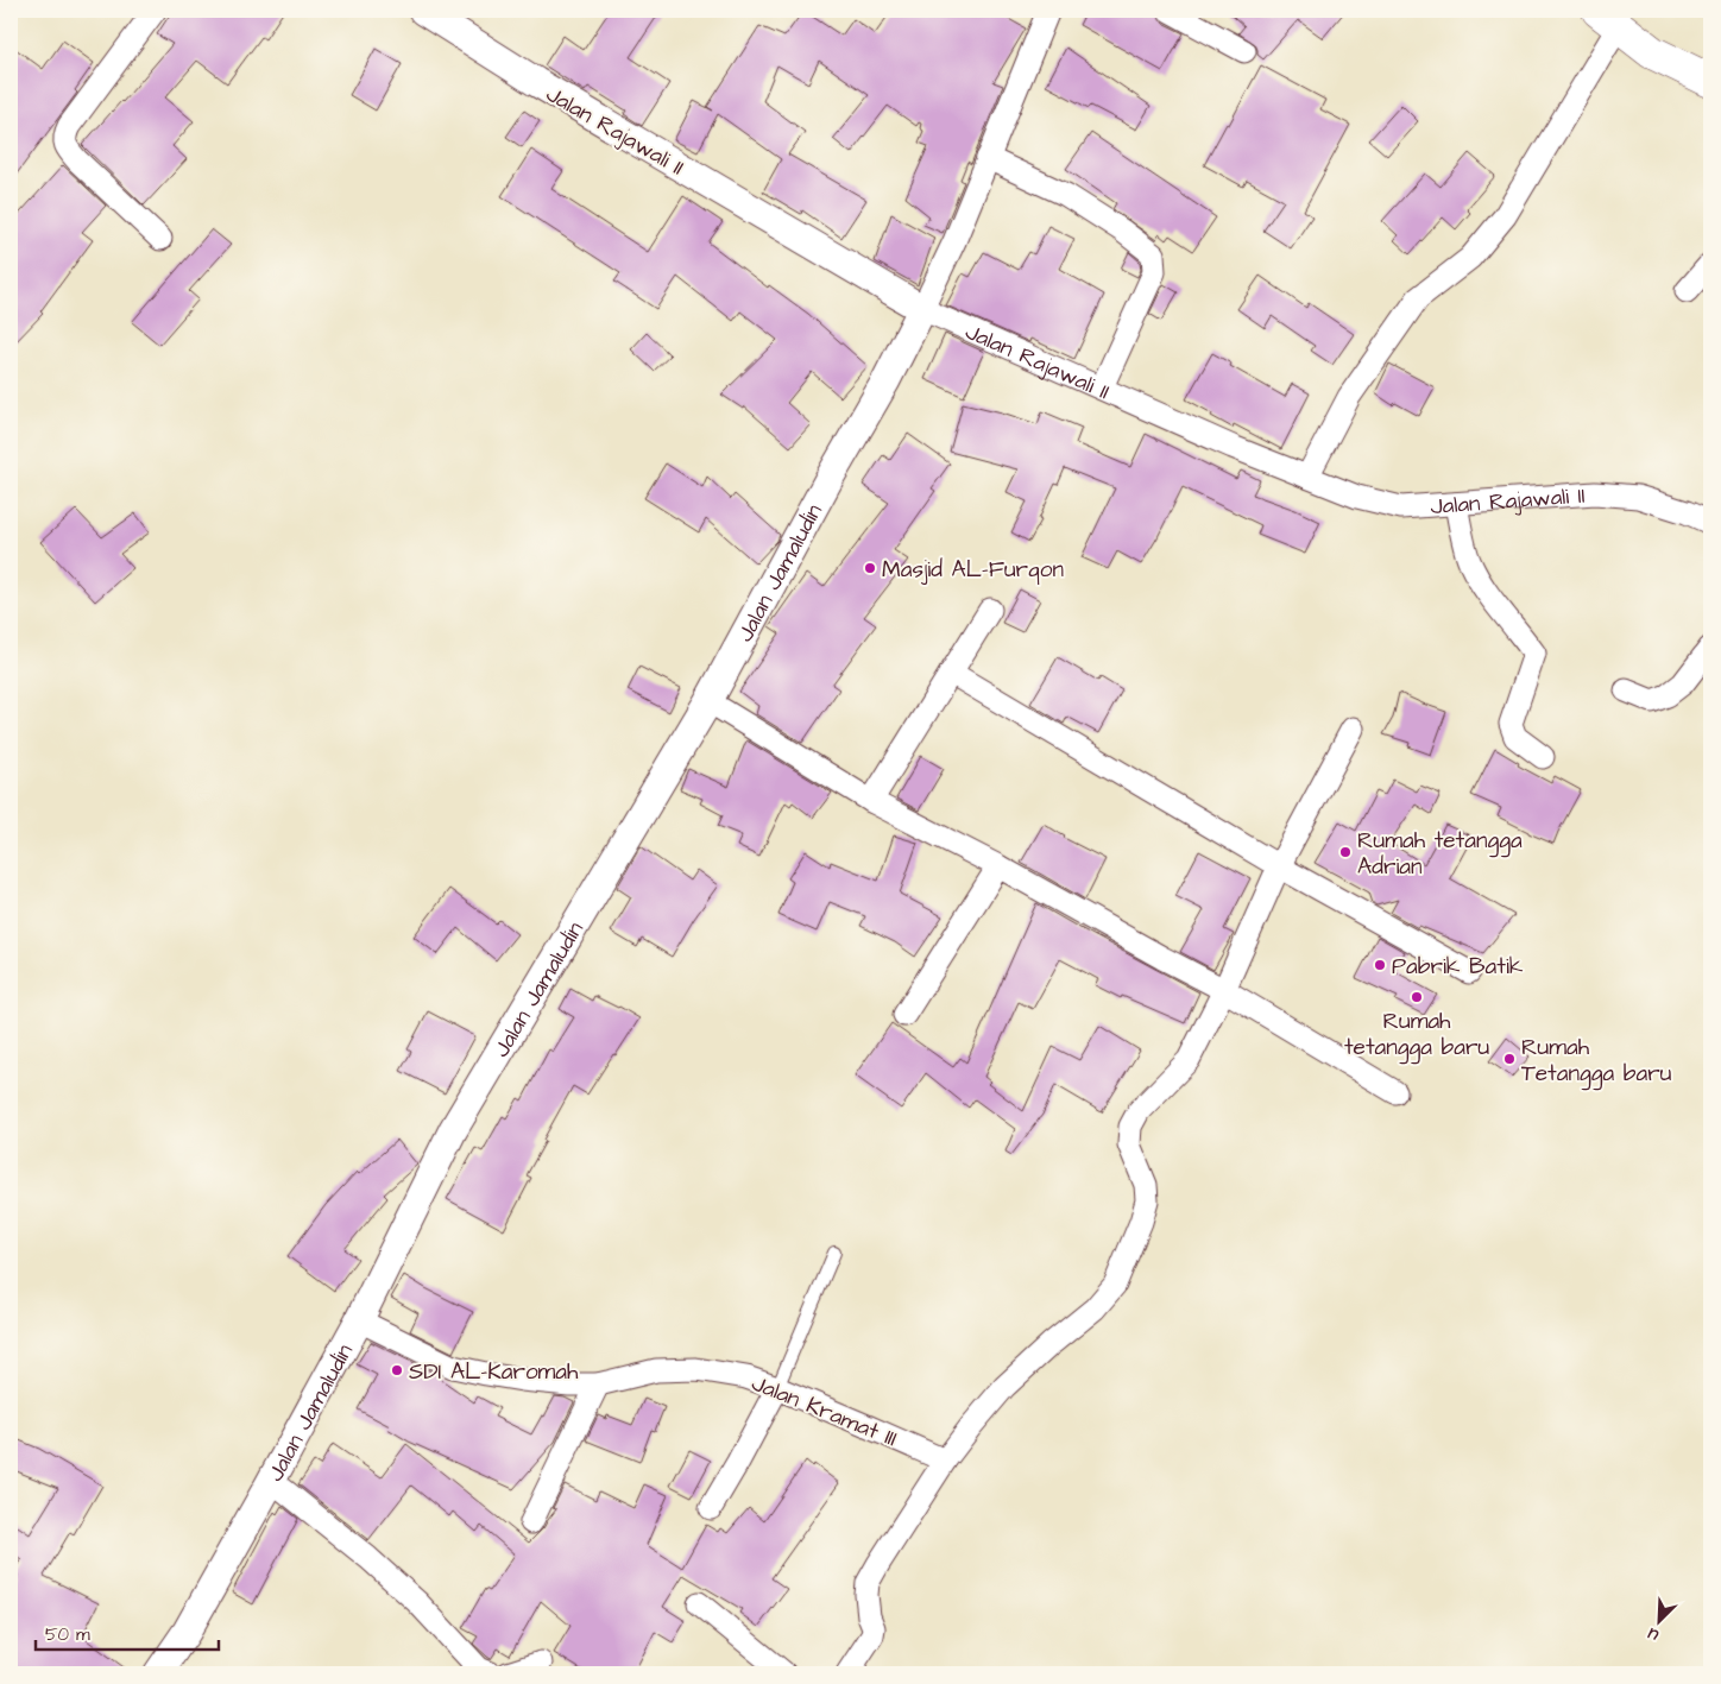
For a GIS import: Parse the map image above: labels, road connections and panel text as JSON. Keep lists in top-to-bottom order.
{
  "streets": {
    "street": ["Jalan Rajawali II", "Jalan Jamaludin", "Jalan Kramat III"]
  },
  "crossings": [
    ["Jalan Rajawali II", "Jalan Jamaludin"],
    ["Jalan Jamaludin", "Jalan Kramat III"]
  ],
  "places": [
    "Masjid AL-Furqon",
    "Rumah tetangga Adrian",
    "Pabrik Batik",
    "Rumah tetangga baru",
    "Rumah Tetangga baru",
    "SDI AL-Karomah"
  ],
  "scale_bar": "50 m",
  "north": "bottom left"
}
